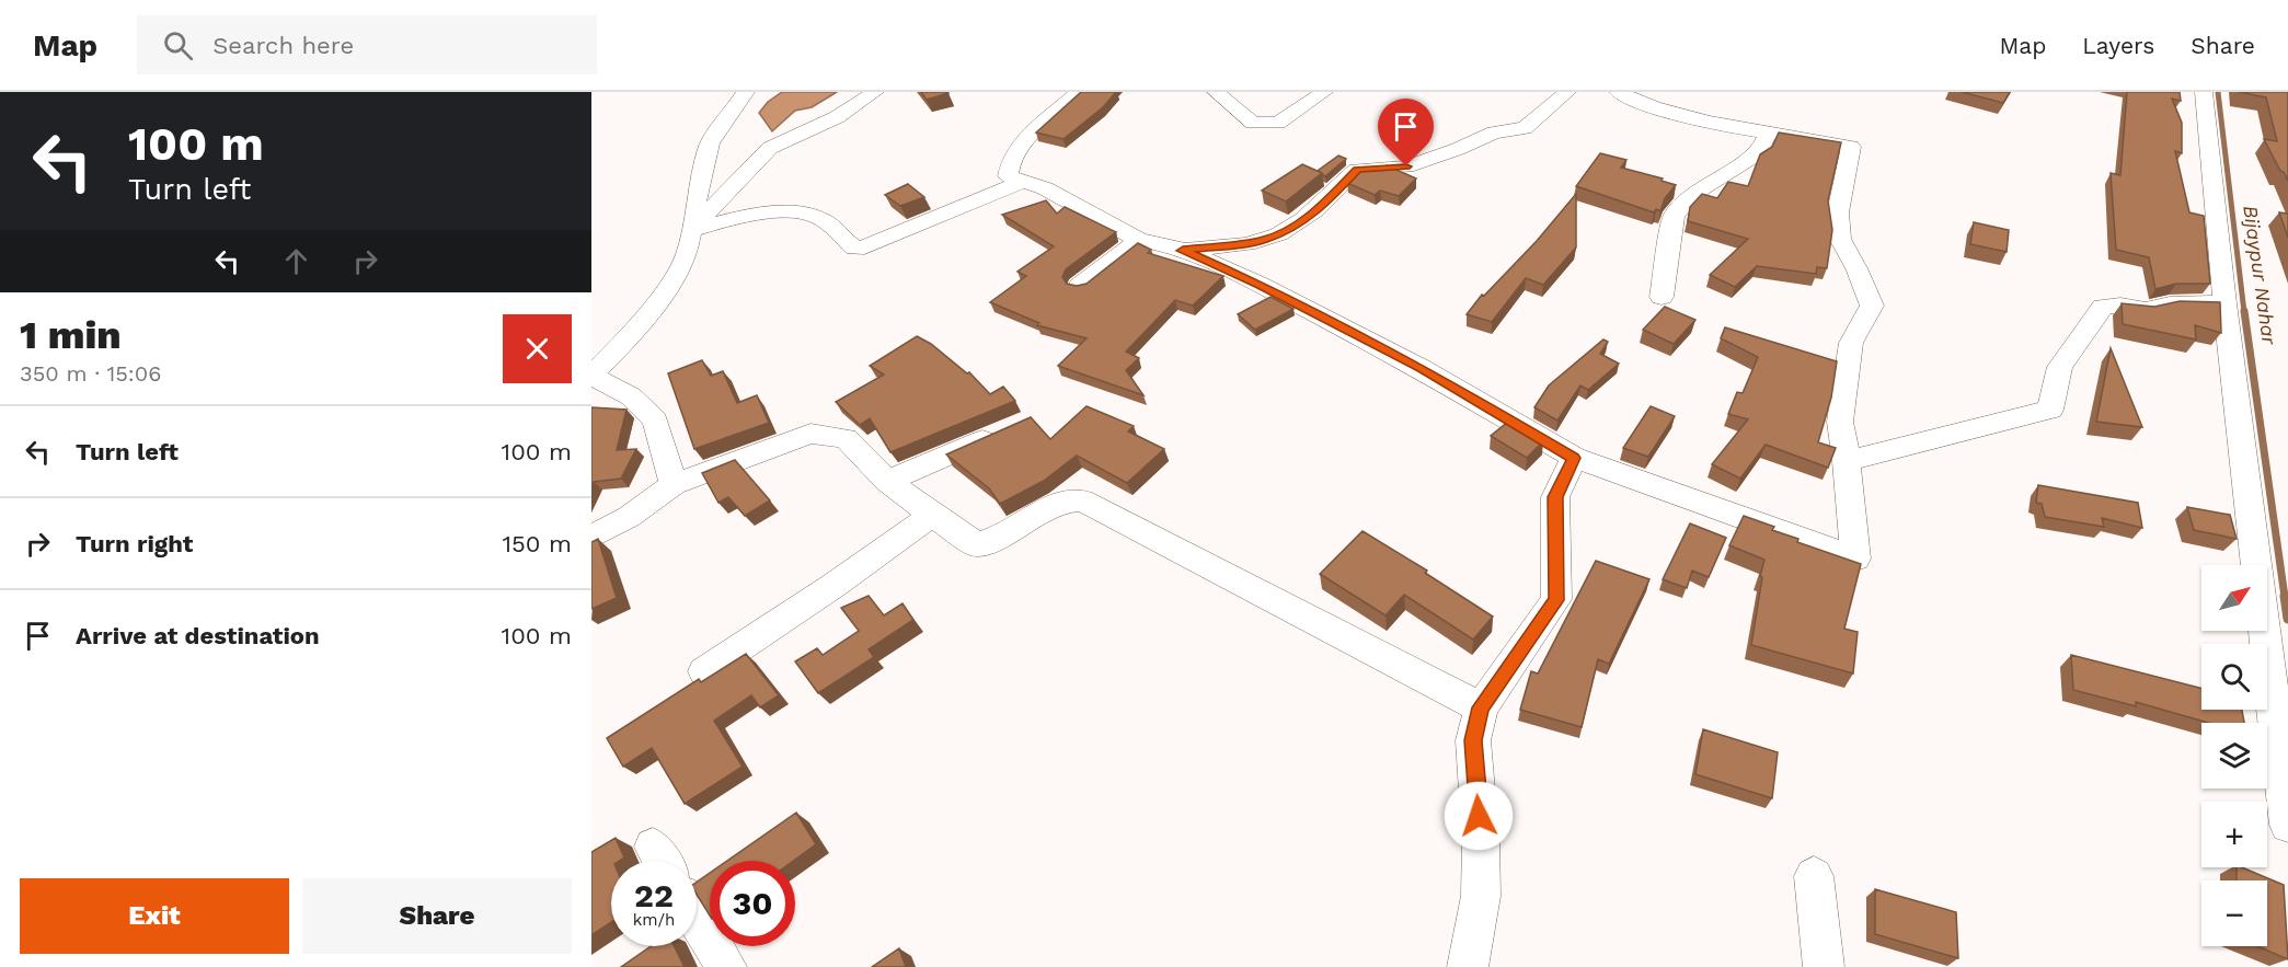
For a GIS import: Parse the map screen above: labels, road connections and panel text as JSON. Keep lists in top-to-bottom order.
{
  "water": ["Bijaypur Nahar"],
  "north": "top right",
  "page": {
    "header": "Map",
    "search": "Search here",
    "nav": ["Map", "Layers", "Share"],
    "turn": ["100 m", "Turn left"],
    "heading": ["1 min", "350 m · 15:06"],
    "list": [
      {
        "name": "Turn left",
        "value": "100 m"
      },
      {
        "name": "Turn right",
        "value": "150 m"
      },
      {
        "name": "Arrive at destination",
        "value": "100 m"
      }
    ],
    "map_buttons": ["+", "−"],
    "speed": "22 km/h",
    "limit": "30",
    "buttons": ["Exit", "Share"]
  }
}
